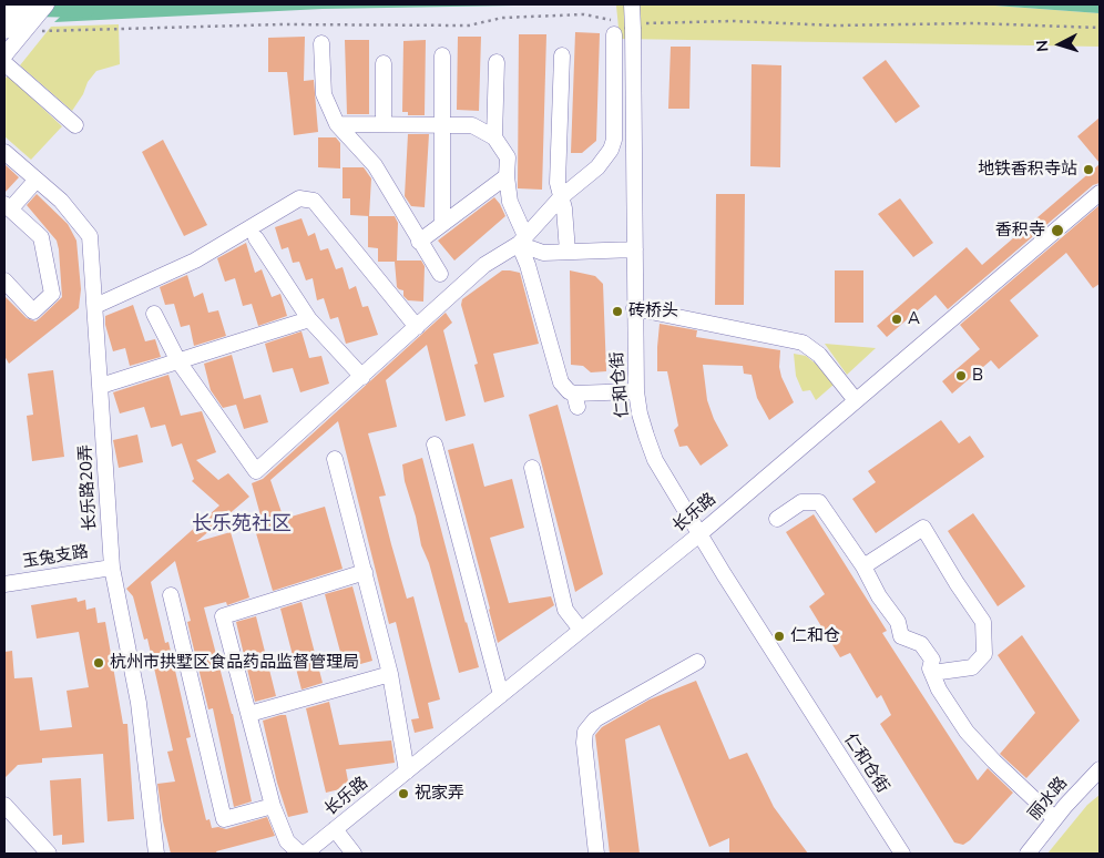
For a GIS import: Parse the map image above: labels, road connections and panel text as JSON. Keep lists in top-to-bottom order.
{
  "streets": {
    "street": [
      "仁和仓街",
      "长乐路20弄",
      "长乐路",
      "玉兔支路",
      "丽水路"
    ]
  },
  "crossings": [
    ["仁和仓街", "长乐路"],
    ["长乐路20弄", "玉兔支路"]
  ],
  "districts": ["长乐苑社区"],
  "places": [
    "地铁香积寺站",
    "香积寺",
    "砖桥头",
    "A",
    "B",
    "仁和仓",
    "杭州市拱墅区食品药品监督管理局",
    "祝家弄"
  ],
  "north": "left"
}
